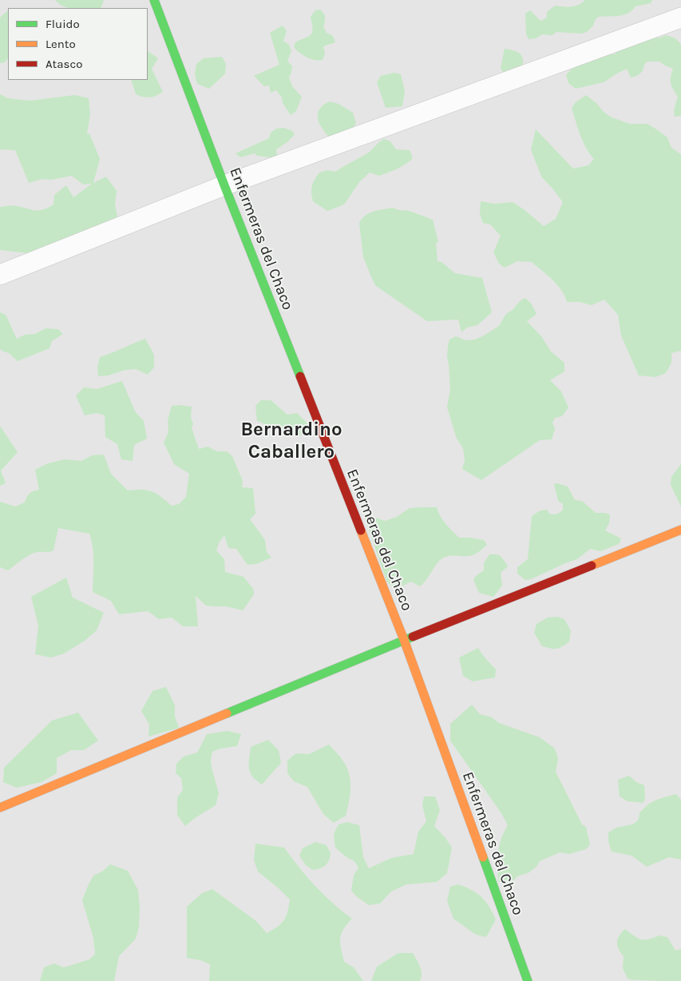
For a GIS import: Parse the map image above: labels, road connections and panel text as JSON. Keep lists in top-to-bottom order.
{
  "streets": {
    "main road": ["Enfermeras del Chaco"]
  },
  "districts": ["Bernardino Caballero"],
  "legend": ["Fluido", "Lento", "Atasco"]
}
